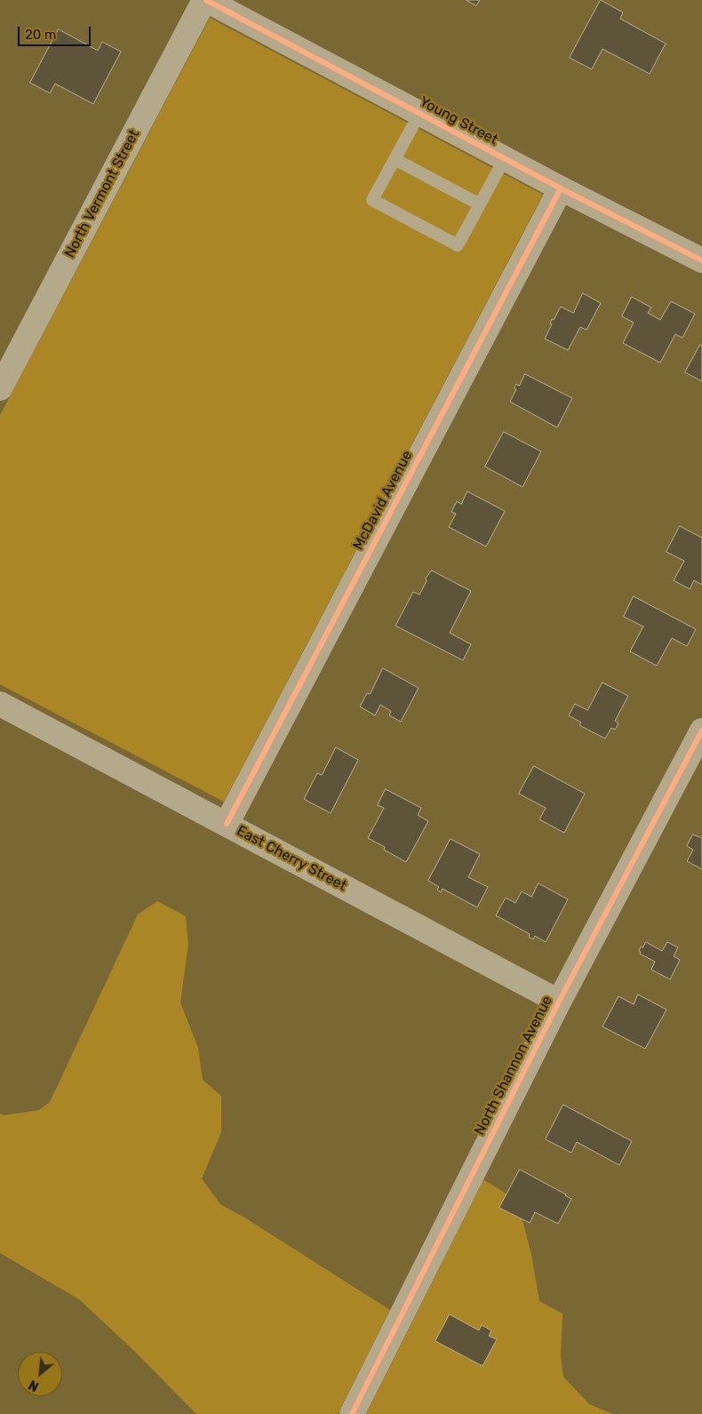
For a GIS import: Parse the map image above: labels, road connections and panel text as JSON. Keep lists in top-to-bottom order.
{
  "streets": {
    "street": [
      "Young Street",
      "North Vermont Street",
      "McDavid Avenue",
      "East Cherry Street",
      "North Shannon Avenue"
    ]
  },
  "crossings": [
    ["Young Street", "North Vermont Street"],
    ["Young Street", "McDavid Avenue"],
    ["McDavid Avenue", "East Cherry Street"],
    ["East Cherry Street", "North Shannon Avenue"]
  ],
  "scale_bar": "20 m",
  "north": "bottom left"
}
